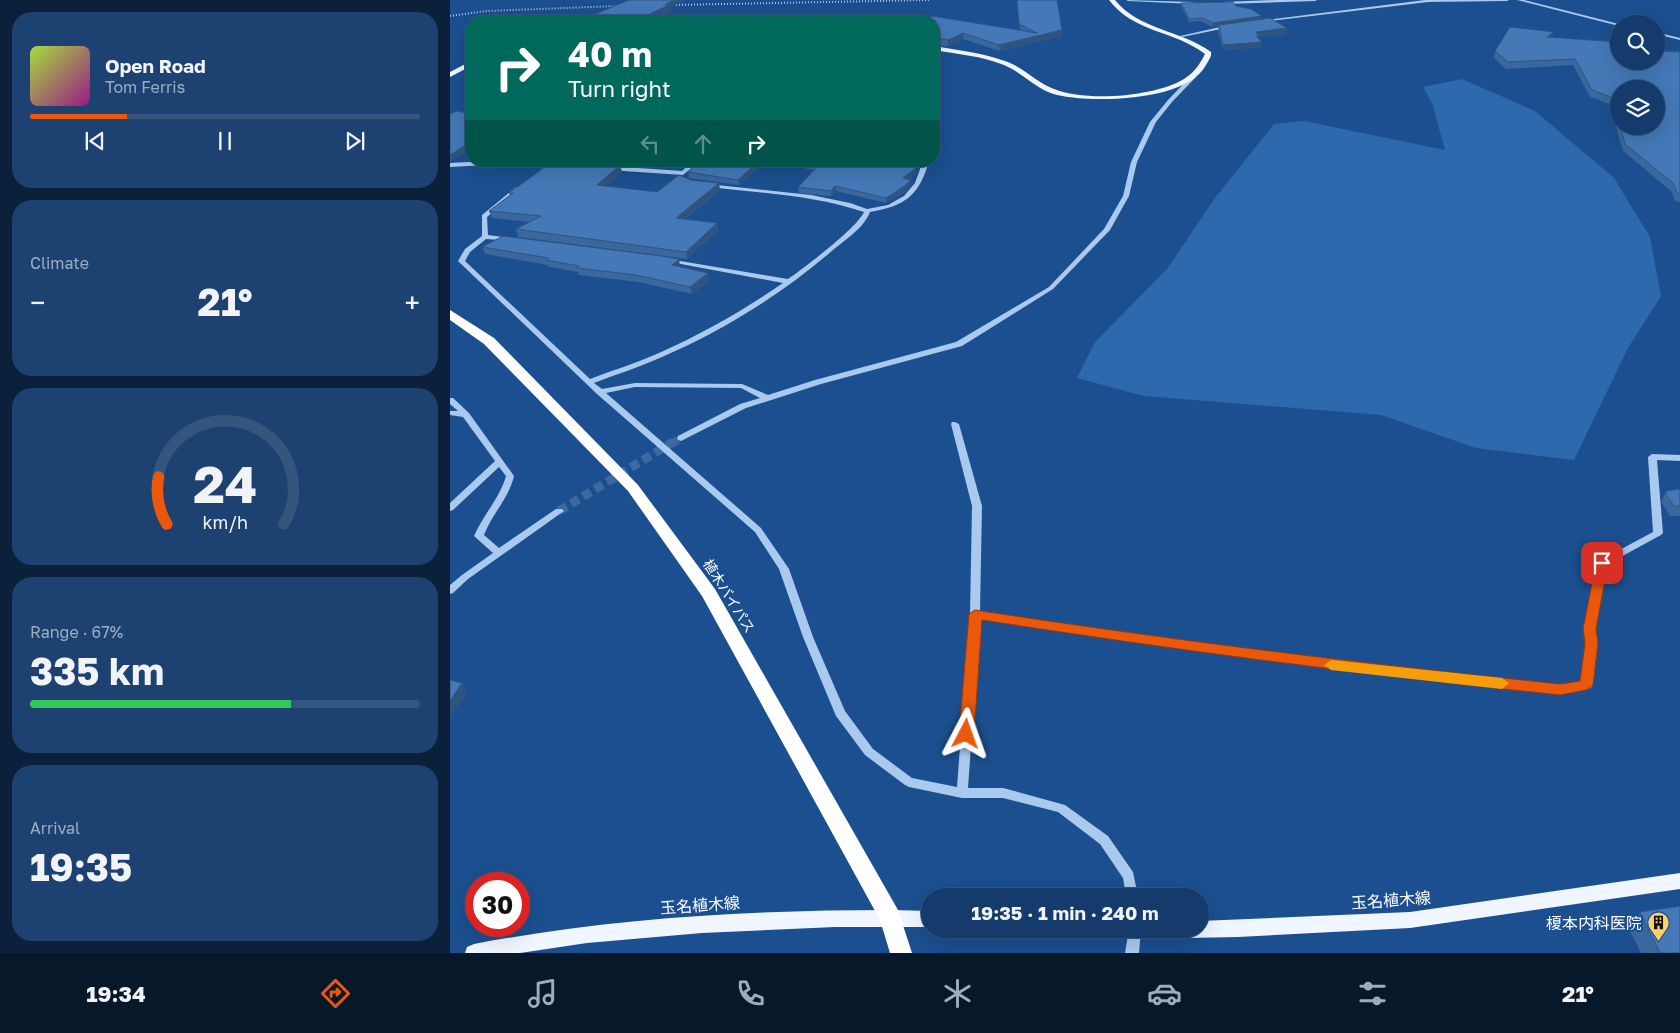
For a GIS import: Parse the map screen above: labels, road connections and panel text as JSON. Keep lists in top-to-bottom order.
{
  "streets": {
    "highway": ["植木バイパス"],
    "main road": ["玉名植木線"]
  },
  "crossings": [
    ["植木バイパス", "玉名植木線"]
  ],
  "places": {
    "building": ["榎本内科医院"]
  },
  "page": {
    "turn": ["40 m", "Turn right"],
    "song": ["Open Road", "Tom Ferris"],
    "tile": [
      "Climate",
      ["Range · 67%", "335 km"],
      ["Arrival", "19:35"]
    ],
    "heat": ["−", "21°", "+"],
    "limit": "30",
    "trip": "19:35 · 1 min · 240 m",
    "tabs": ["19:34", "21°"],
    "gauge": ["24", "km/h"]
  }
}
